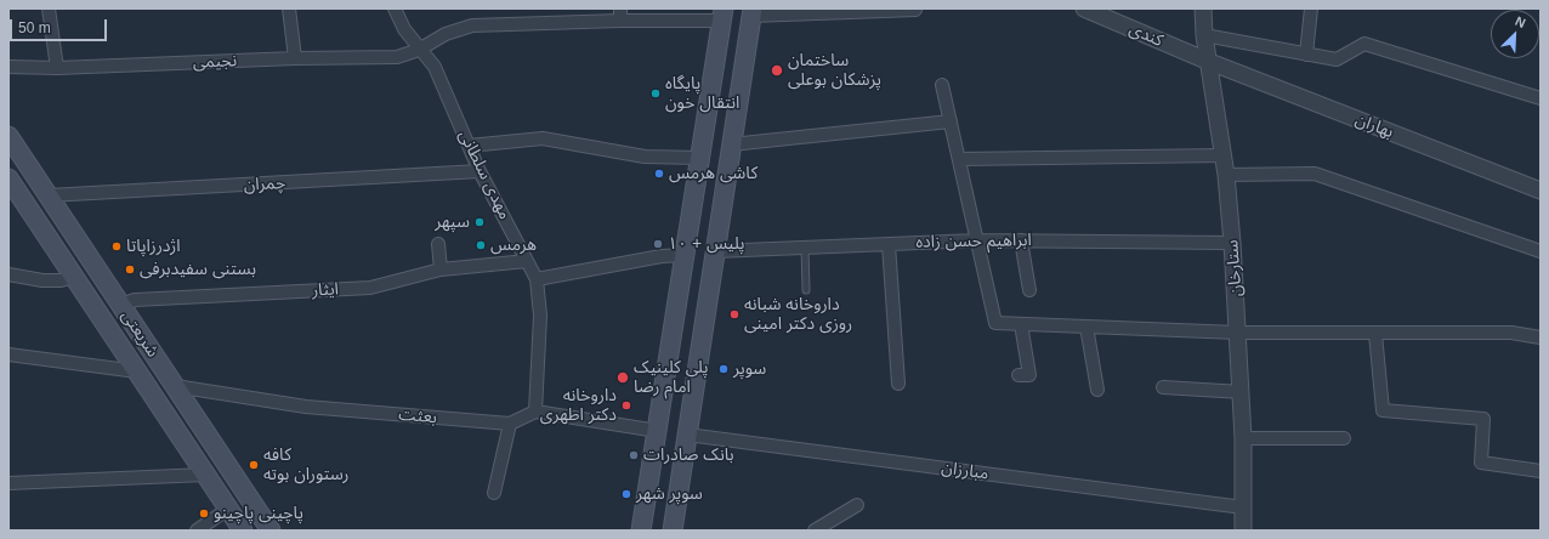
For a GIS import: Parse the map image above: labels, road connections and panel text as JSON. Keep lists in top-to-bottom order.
{
  "streets": {
    "main road": ["شریعتی"],
    "street": [
      "کندی",
      "نجیمی",
      "بهاران",
      "مهدی سلطانی",
      "چمران",
      "ابراهیم حسن زاده",
      "ستارخان",
      "ایثار",
      "بعثت",
      "مبارزان"
    ]
  },
  "crossings": [
    ["کندی", "بهاران"],
    ["کندی", "ستارخان"],
    ["نجیمی", "مهدی سلطانی"],
    ["بهاران", "ستارخان"],
    ["مهدی سلطانی", "چمران"],
    ["مهدی سلطانی", "ایثار"],
    ["چمران", "شریعتی"],
    ["ابراهیم حسن زاده", "ستارخان"],
    ["ستارخان", "مبارزان"],
    ["ایثار", "شریعتی"],
    ["شریعتی", "بعثت"]
  ],
  "places": [
    "ساختمان پزشکان بوعلی",
    "پایگاه انتقال خون",
    "کاشی هرمس",
    "سپهر",
    "پلیس + ۱۰",
    "هرمس",
    "اژدرزاپاتا",
    "بستنی سفیدبرفی",
    "داروخانه شبانه روزی دکتر امینی",
    "سوپر",
    "پلی کلینیک امام رضا",
    "داروخانه دکتر اطهری",
    "بانک صادرات",
    "کافه رستوران بوته",
    "سوپر شهر",
    "پاچینی پاچینو"
  ],
  "scale_bar": "50 m",
  "north": "top right"
}
